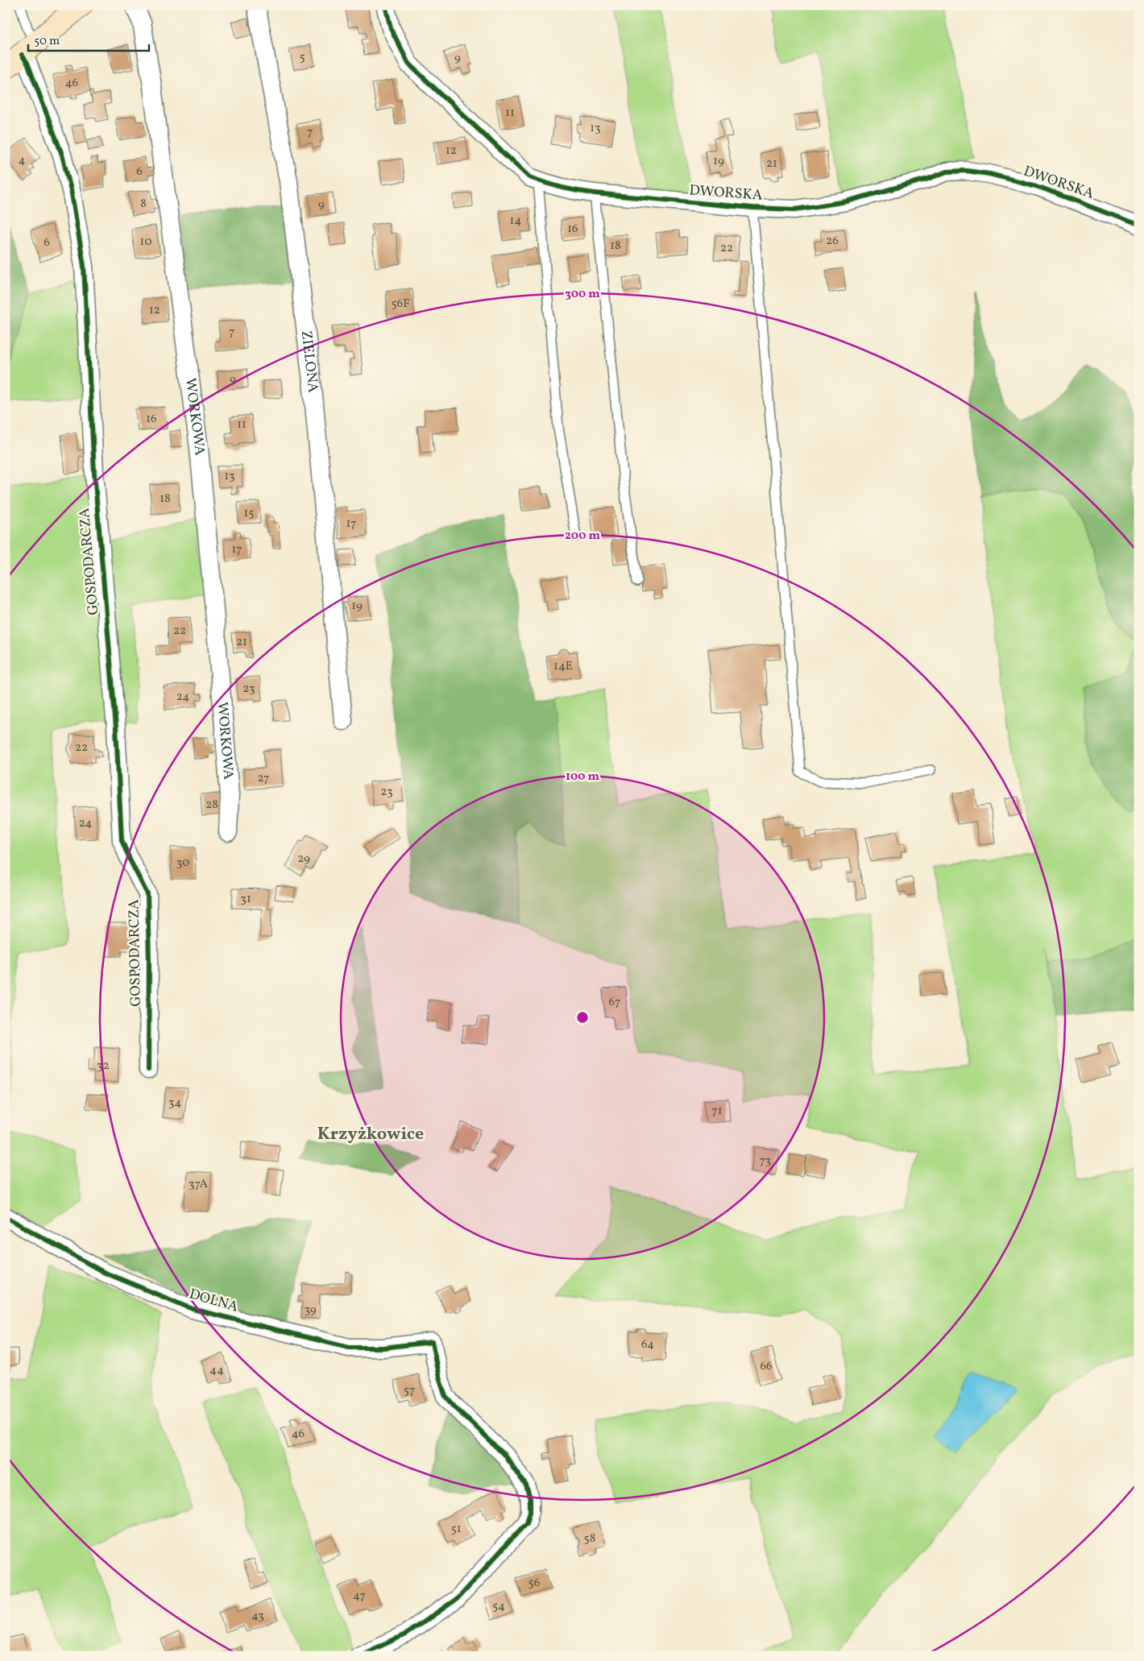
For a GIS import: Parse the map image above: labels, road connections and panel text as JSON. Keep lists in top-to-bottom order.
{
  "streets": {
    "street": [
      "DWORSKA",
      "ZIELONA",
      "WORKOWA",
      "GOSPODARCZA",
      "DOLNA"
    ]
  },
  "districts": ["Krzyżkowice"],
  "house_numbers": [
    "5",
    "9",
    "46",
    "11",
    "13",
    "7",
    "12",
    "4",
    "19",
    "21",
    "6",
    "8",
    "9",
    "14",
    "16",
    "26",
    "10",
    "6",
    "18",
    "22",
    "56F",
    "12",
    "7",
    "9",
    "16",
    "11",
    "13",
    "18",
    "15",
    "17",
    "17",
    "19",
    "22",
    "21",
    "14E",
    "23",
    "24",
    "22",
    "27",
    "23",
    "28",
    "24",
    "29",
    "30",
    "31",
    "67",
    "32",
    "34",
    "71",
    "73",
    "37A",
    "39",
    "64",
    "66",
    "44",
    "57",
    "46",
    "51",
    "58",
    "56",
    "47",
    "54",
    "43"
  ],
  "scale_bar": "50 m",
  "rings": ["300 m", "200 m", "100 m"]
}
